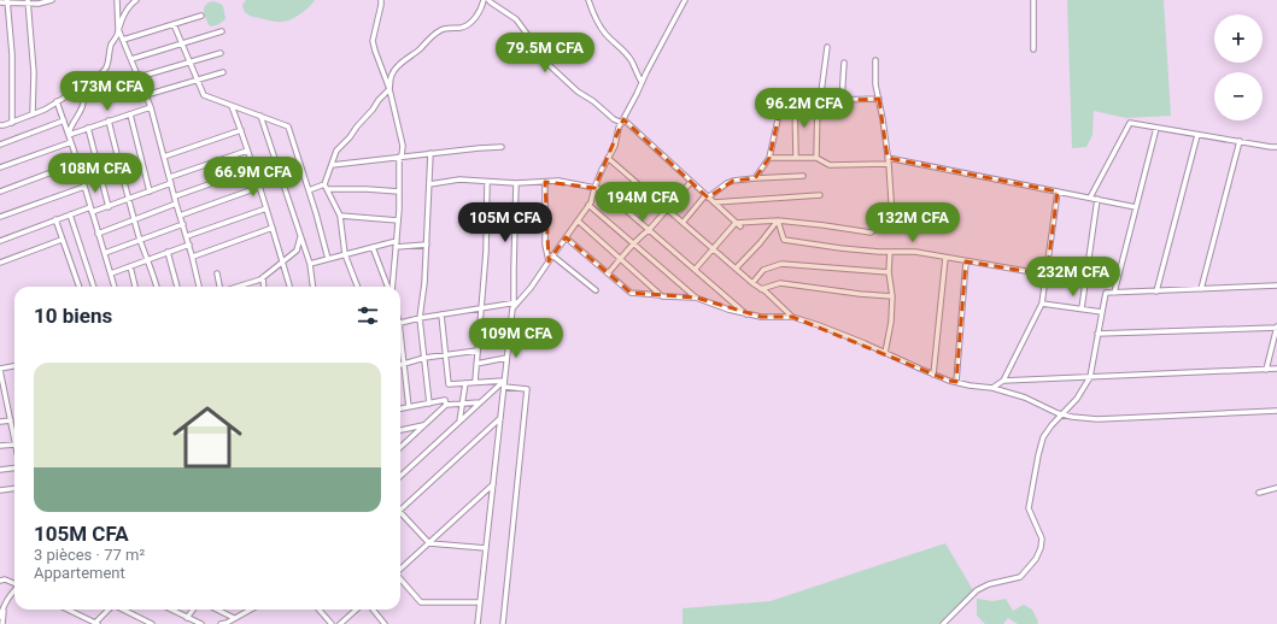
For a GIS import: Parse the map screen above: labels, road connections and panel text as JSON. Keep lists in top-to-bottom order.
{
  "page": {
    "map_buttons": ["+", "−"],
    "price": [
      "79.5M CFA",
      "173M CFA",
      "96.2M CFA",
      "108M CFA",
      "66.9M CFA",
      "194M CFA",
      "105M CFA",
      "132M CFA",
      "232M CFA",
      "109M CFA"
    ],
    "heading": "10 biens",
    "list": [
      {
        "name": "105M CFA",
        "note": "3 pièces · 77 m² · Appartement"
      }
    ]
  }
}
